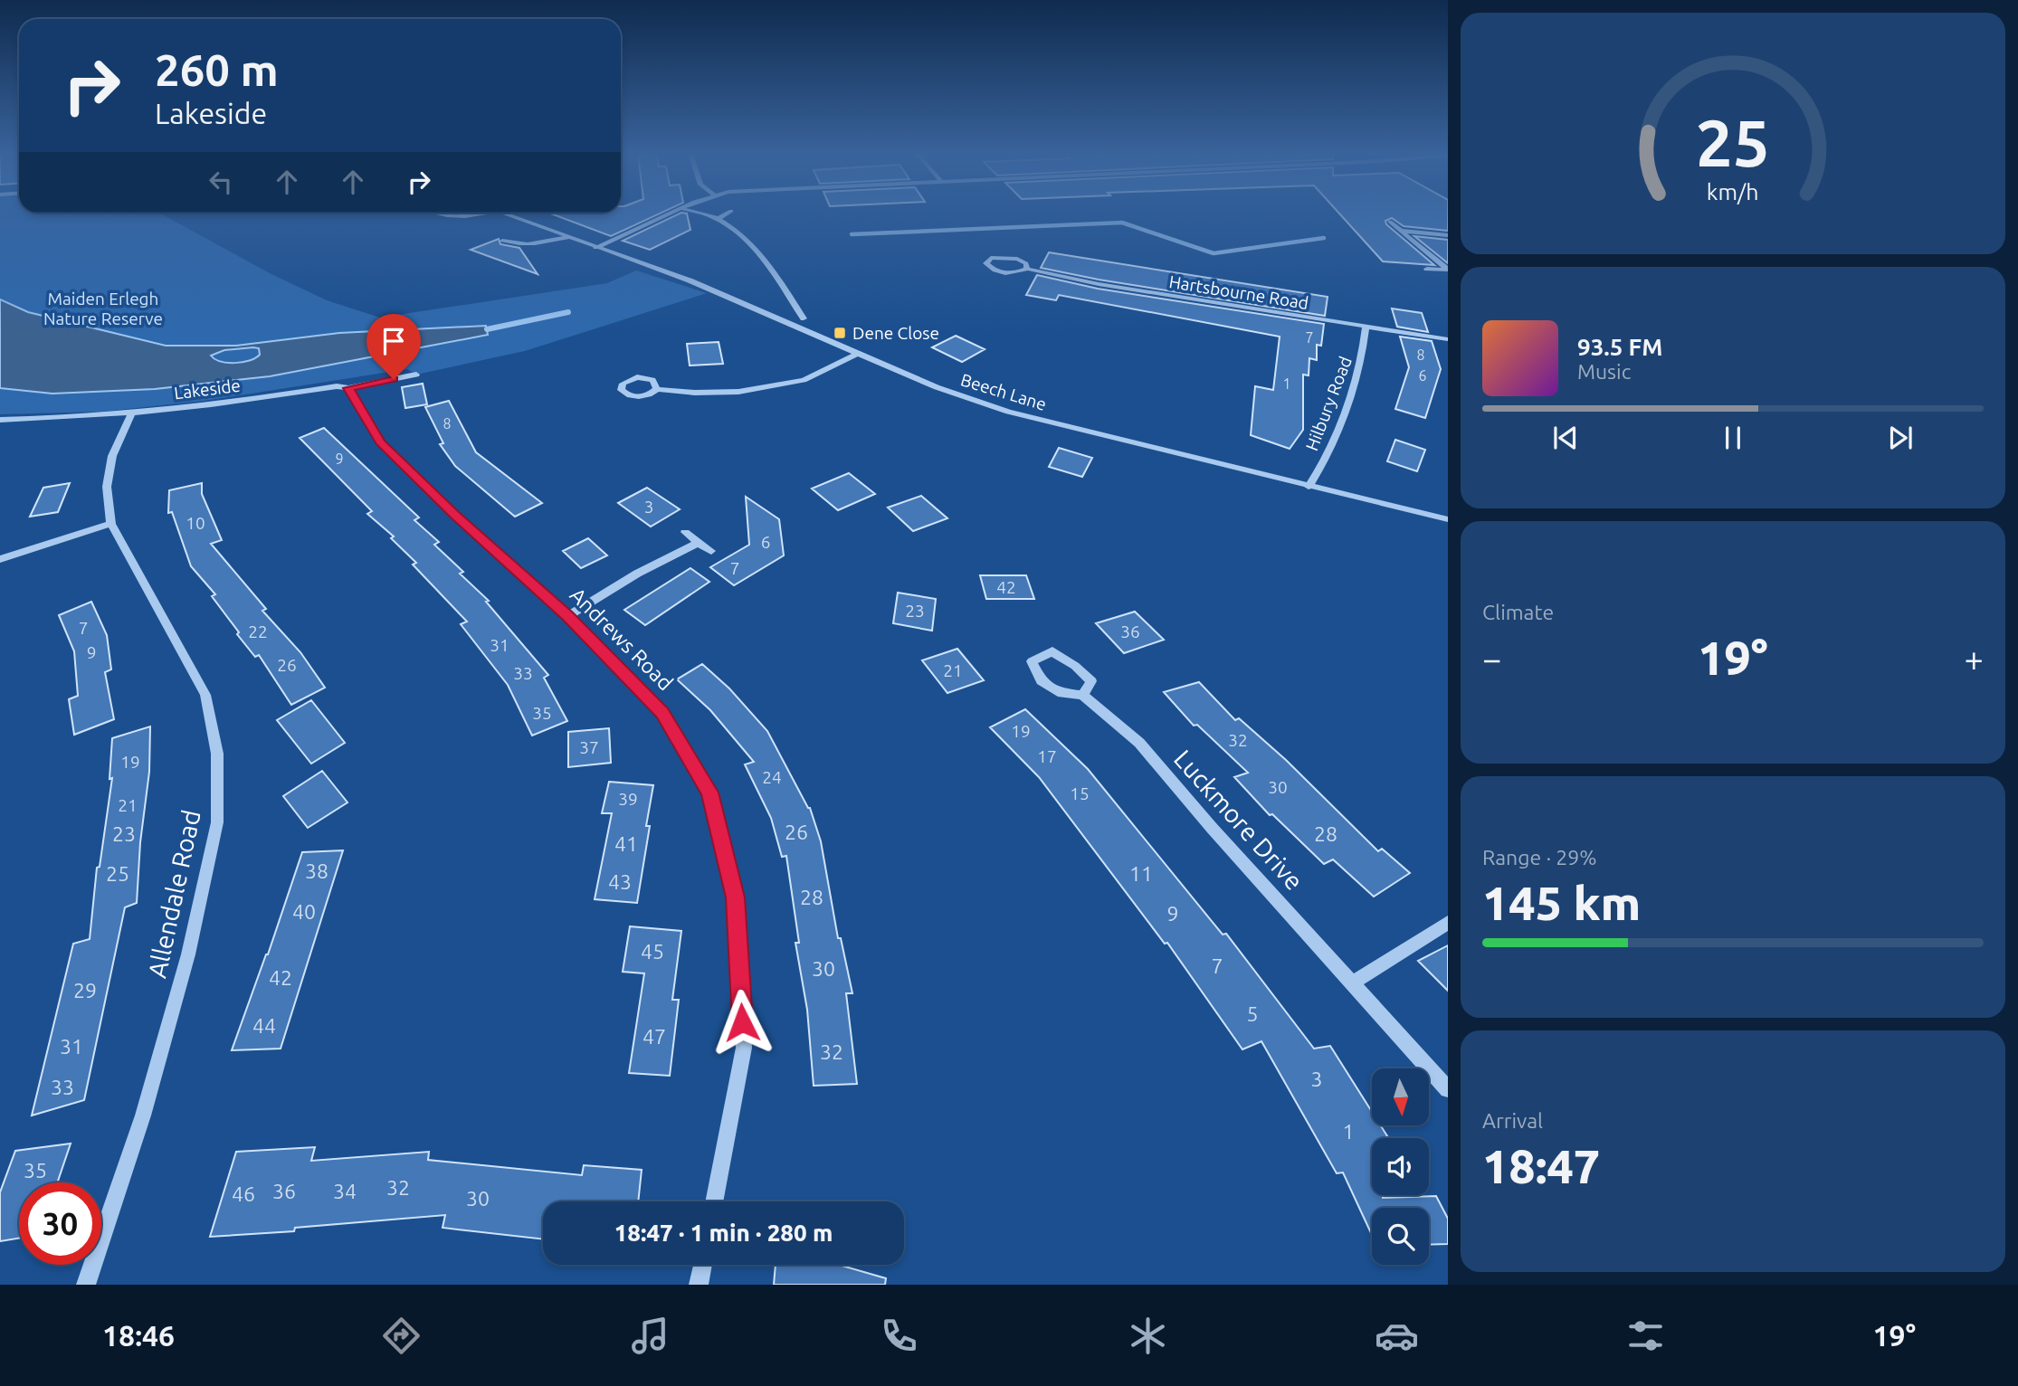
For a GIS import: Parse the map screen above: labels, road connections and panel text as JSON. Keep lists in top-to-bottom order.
{
  "streets": {
    "street": [
      "Hartsbourne Road",
      "Lakeside",
      "Beech Lane",
      "Hilbury Road",
      "Andrews Road",
      "Luckmore Drive",
      "Allendale Road"
    ]
  },
  "crossings": [
    ["Hartsbourne Road", "Hilbury Road"],
    ["Lakeside", "Andrews Road"],
    ["Lakeside", "Allendale Road"],
    ["Beech Lane", "Hilbury Road"]
  ],
  "parks": ["Maiden Erlegh Nature Reserve"],
  "places": {
    "transit": ["Dene Close"]
  },
  "house_numbers": [
    "7",
    "8",
    "6",
    "1",
    "8",
    "9",
    "3",
    "10",
    "6",
    "7",
    "42",
    "23",
    "7",
    "22",
    "36",
    "31",
    "9",
    "26",
    "21",
    "33",
    "35",
    "19",
    "32",
    "37",
    "17",
    "19",
    "24",
    "30",
    "15",
    "39",
    "21",
    "26",
    "23",
    "28",
    "41",
    "38",
    "25",
    "11",
    "43",
    "28",
    "40",
    "9",
    "45",
    "7",
    "30",
    "42",
    "29",
    "5",
    "44",
    "47",
    "31",
    "32",
    "3",
    "33",
    "1",
    "35",
    "32",
    "36",
    "34",
    "46",
    "30"
  ],
  "north": "bottom",
  "page": {
    "turn": ["260 m", "Lakeside"],
    "song": ["93.5 FM", "Music"],
    "tile": [
      "Climate",
      ["Range · 29%", "145 km"],
      ["Arrival", "18:47"]
    ],
    "heat": ["−", "19°", "+"],
    "limit": "30",
    "trip": "18:47 · 1 min · 280 m",
    "tabs": ["18:46", "19°"],
    "gauge": ["25", "km/h"]
  }
}
